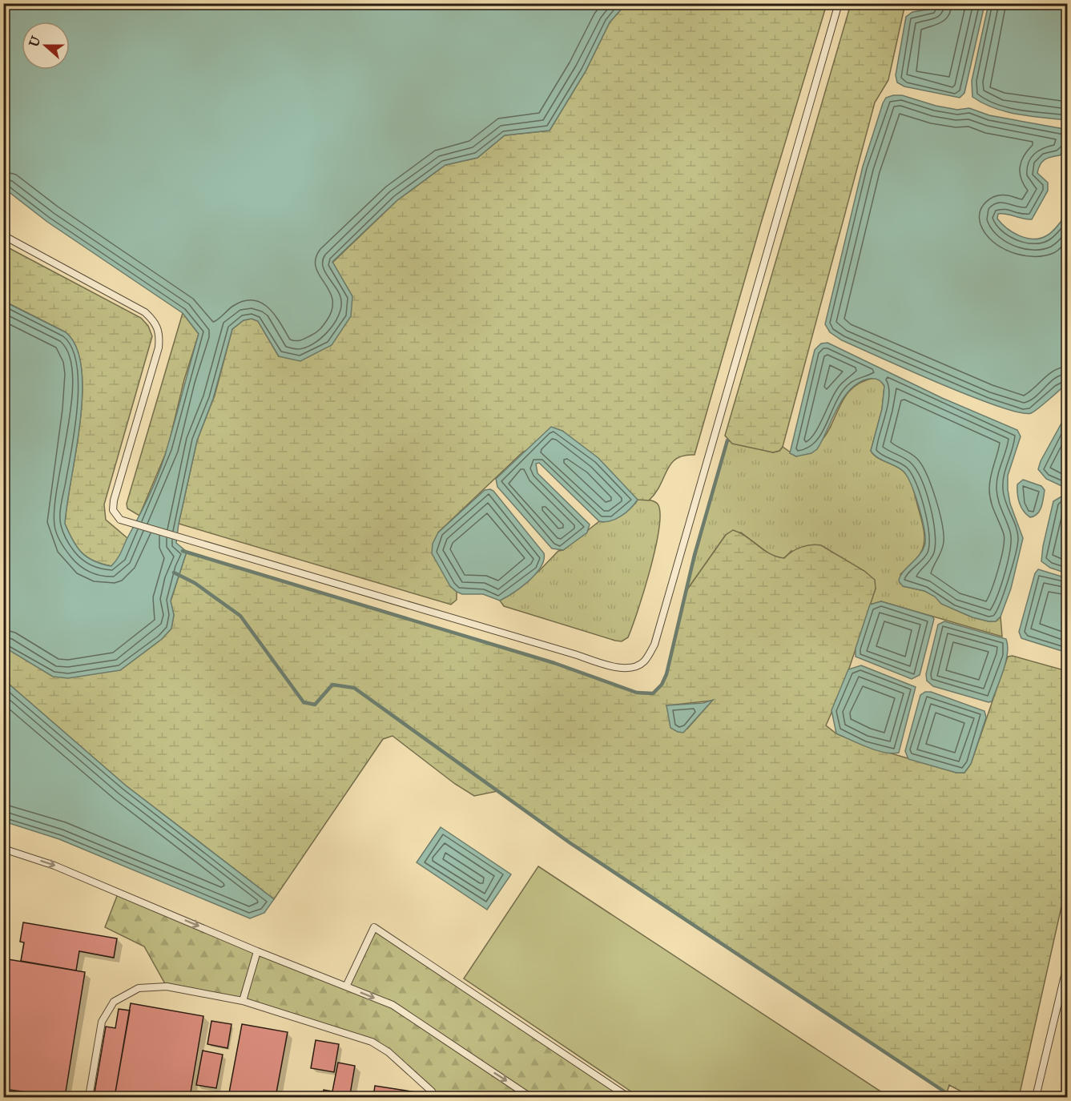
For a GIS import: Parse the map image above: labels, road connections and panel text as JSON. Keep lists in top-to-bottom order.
{
  "north": "left"
}
